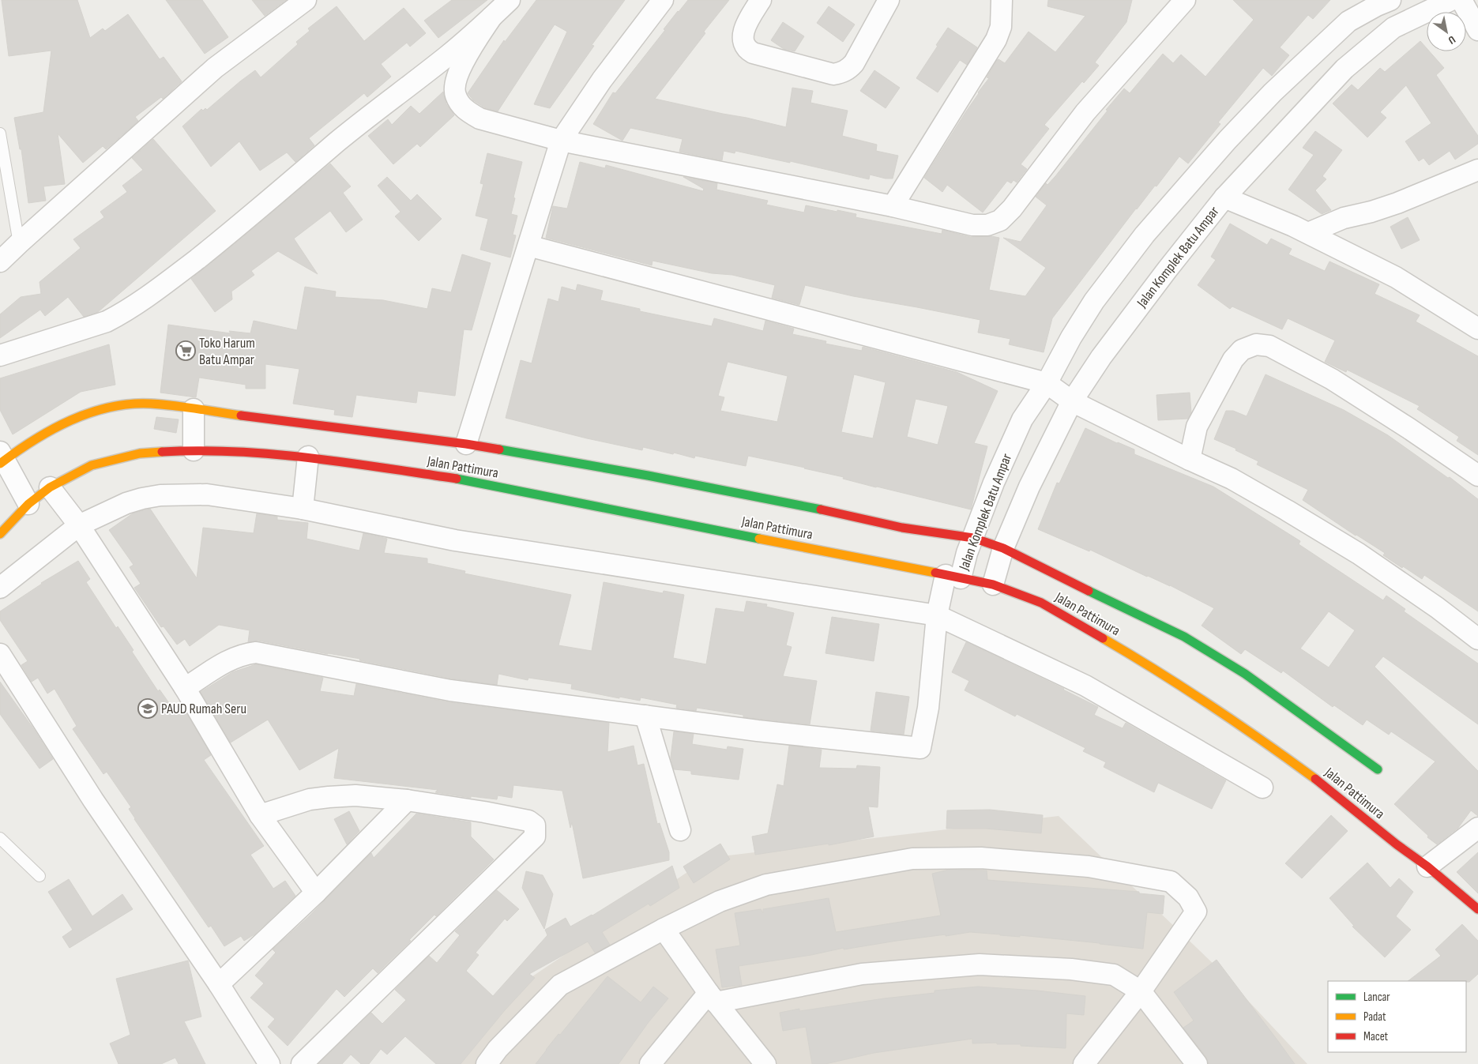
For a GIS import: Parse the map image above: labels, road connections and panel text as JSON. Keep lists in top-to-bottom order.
{
  "streets": {
    "street": ["Jalan Komplek Batu Ampar", "Jalan Pattimura"]
  },
  "crossings": [
    ["Jalan Komplek Batu Ampar", "Jalan Pattimura"]
  ],
  "places": {
    "supermarket": ["Toko Harum Batu Ampar"],
    "school or university": ["PAUD Rumah Seru"]
  },
  "legend": ["Lancar", "Padat", "Macet"],
  "north": "bottom right"
}
